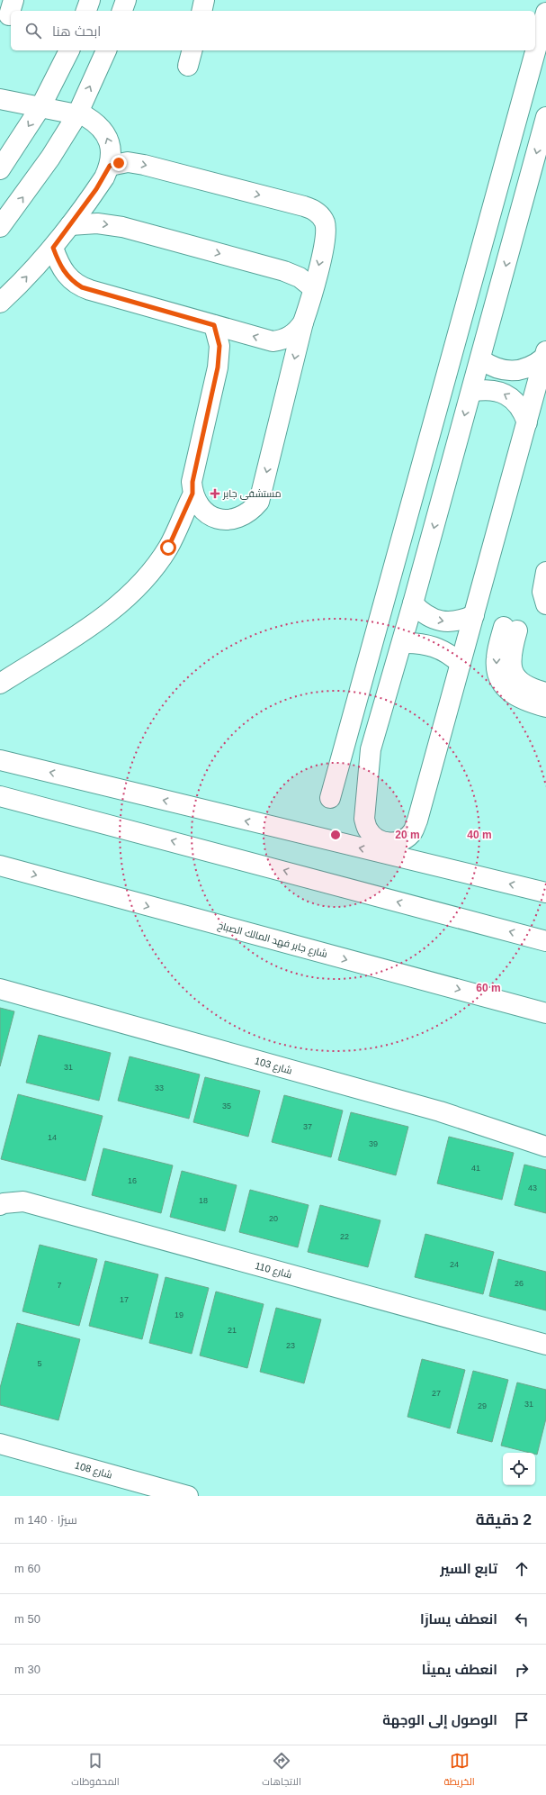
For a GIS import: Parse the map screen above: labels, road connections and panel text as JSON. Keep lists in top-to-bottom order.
{
  "streets": {
    "main road": [
      "شارع جابر فهد المالك الصباح",
      "شارع 103",
      "شارع 110",
      "شارع 108"
    ]
  },
  "places": {
    "health": ["مستشفى جابر"]
  },
  "house_numbers": [
    "31",
    "33",
    "35",
    "37",
    "14",
    "39",
    "41",
    "16",
    "43",
    "18",
    "20",
    "22",
    "24",
    "26",
    "7",
    "17",
    "19",
    "21",
    "23",
    "5",
    "27",
    "31",
    "29"
  ],
  "page": {
    "search": "ابحث هنا",
    "heading": ["2 دقيقة", "سيرًا · 140 m"],
    "list": [
      ["تابع السير", "60 m"],
      ["انعطف يسارًا", "50 m"],
      ["انعطف يمينًا", "30 m"],
      "الوصول إلى الوجهة"
    ],
    "nav": ["الخريطة", "الاتجاهات", "المحفوظات"]
  },
  "rings": ["20 m", "40 m", "60 m"]
}
